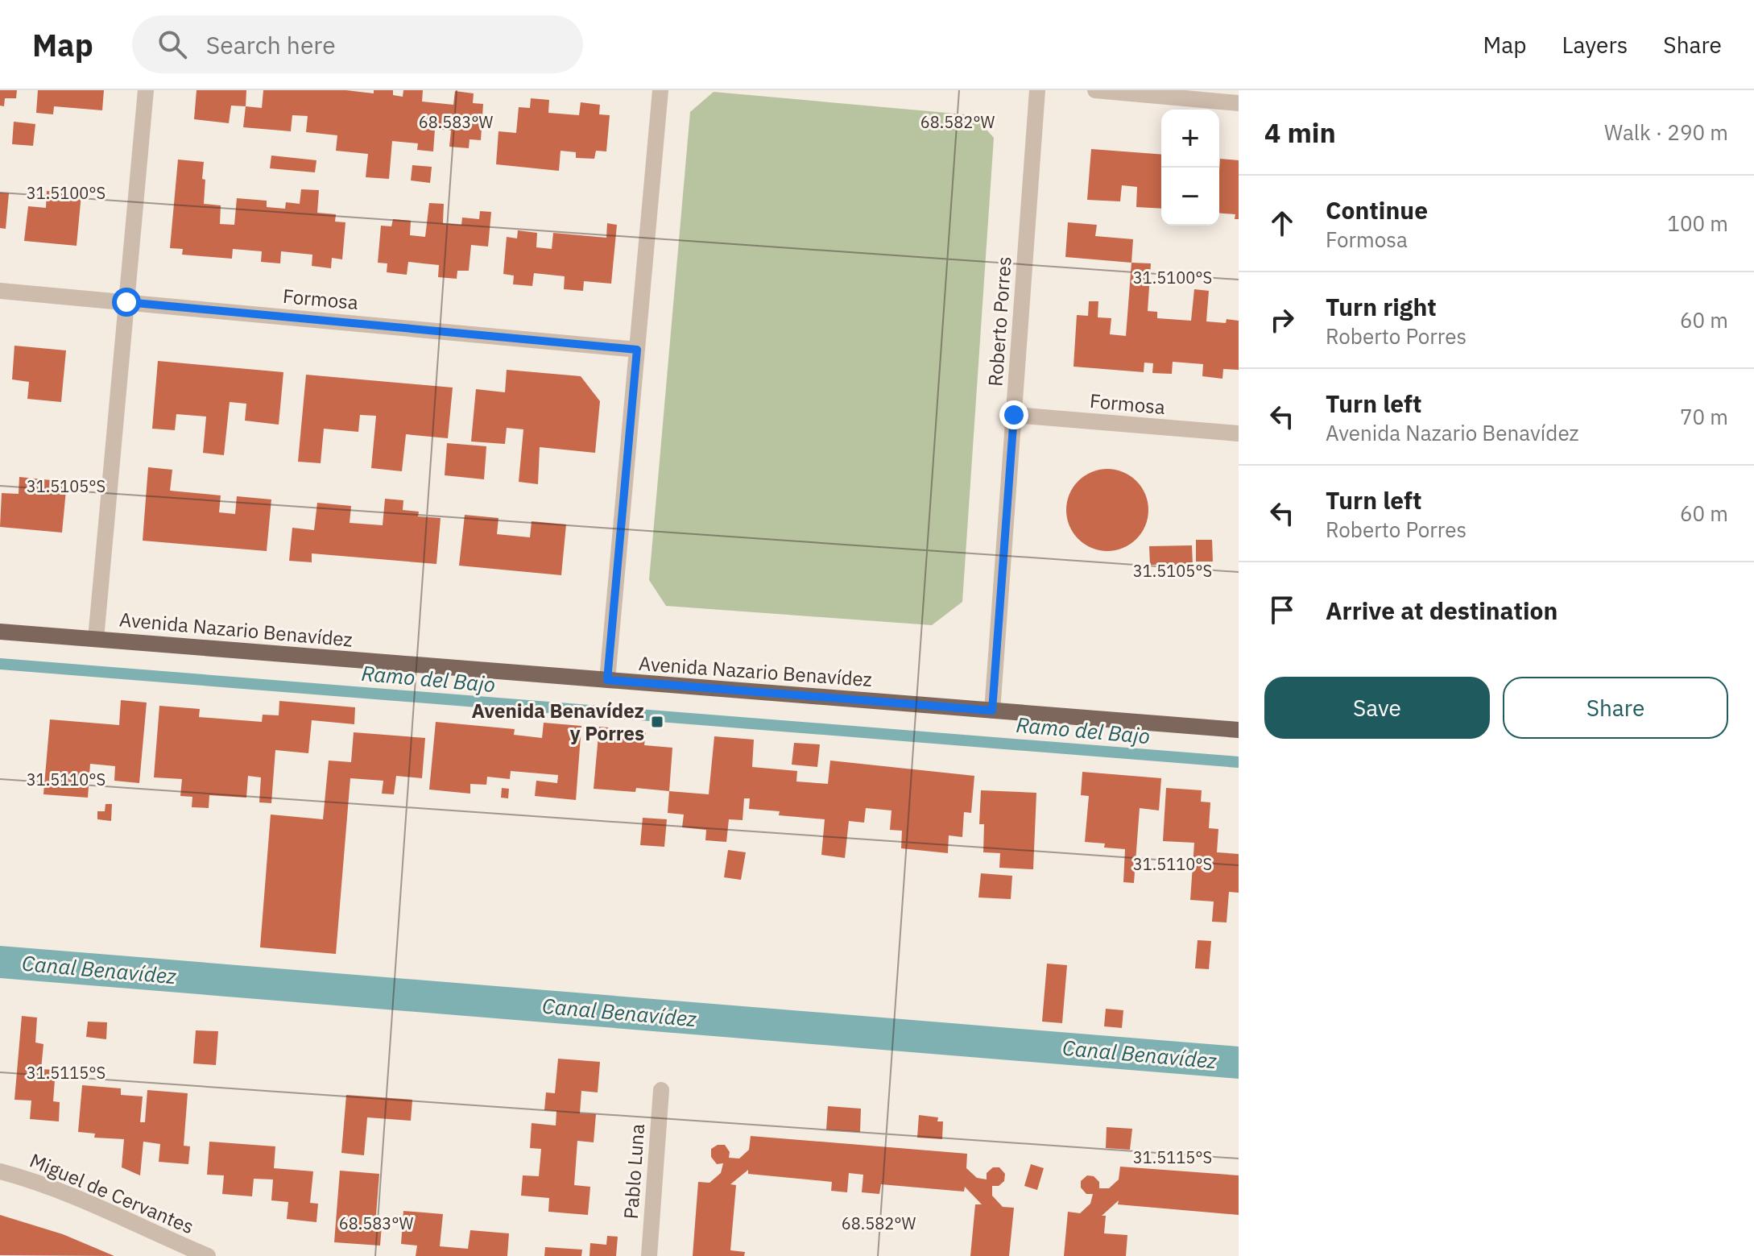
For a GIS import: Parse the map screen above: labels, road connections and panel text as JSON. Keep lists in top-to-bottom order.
{
  "streets": {
    "main road": ["Avenida Nazario Benavídez"],
    "street": [
      "Formosa",
      "Roberto Porres",
      "Pablo Luna",
      "Miguel de Cervantes"
    ]
  },
  "crossings": [
    ["Formosa", "Roberto Porres"],
    ["Roberto Porres", "Avenida Nazario Benavídez"]
  ],
  "water": ["Ramo del Bajo", "Canal Benavídez"],
  "places": {
    "transit": ["Avenida Benavídez y Porres"]
  },
  "page": {
    "header": "Map",
    "search": "Search here",
    "nav": ["Map", "Layers", "Share"],
    "heading": ["4 min", "Walk · 290 m"],
    "map_buttons": ["+", "−"],
    "list": [
      ["Continue", "Formosa", "100 m"],
      ["Turn right", "Roberto Porres", "60 m"],
      ["Turn left", "Avenida Nazario Benavídez", "70 m"],
      ["Turn left", "Roberto Porres", "60 m"],
      "Arrive at destination"
    ],
    "buttons": ["Save", "Share"]
  },
  "coordinates": [
    "68.583°W",
    "68.582°W",
    "31.5100°S",
    "31.5105°S",
    "31.5110°S",
    "31.5115°S"
  ]
}
